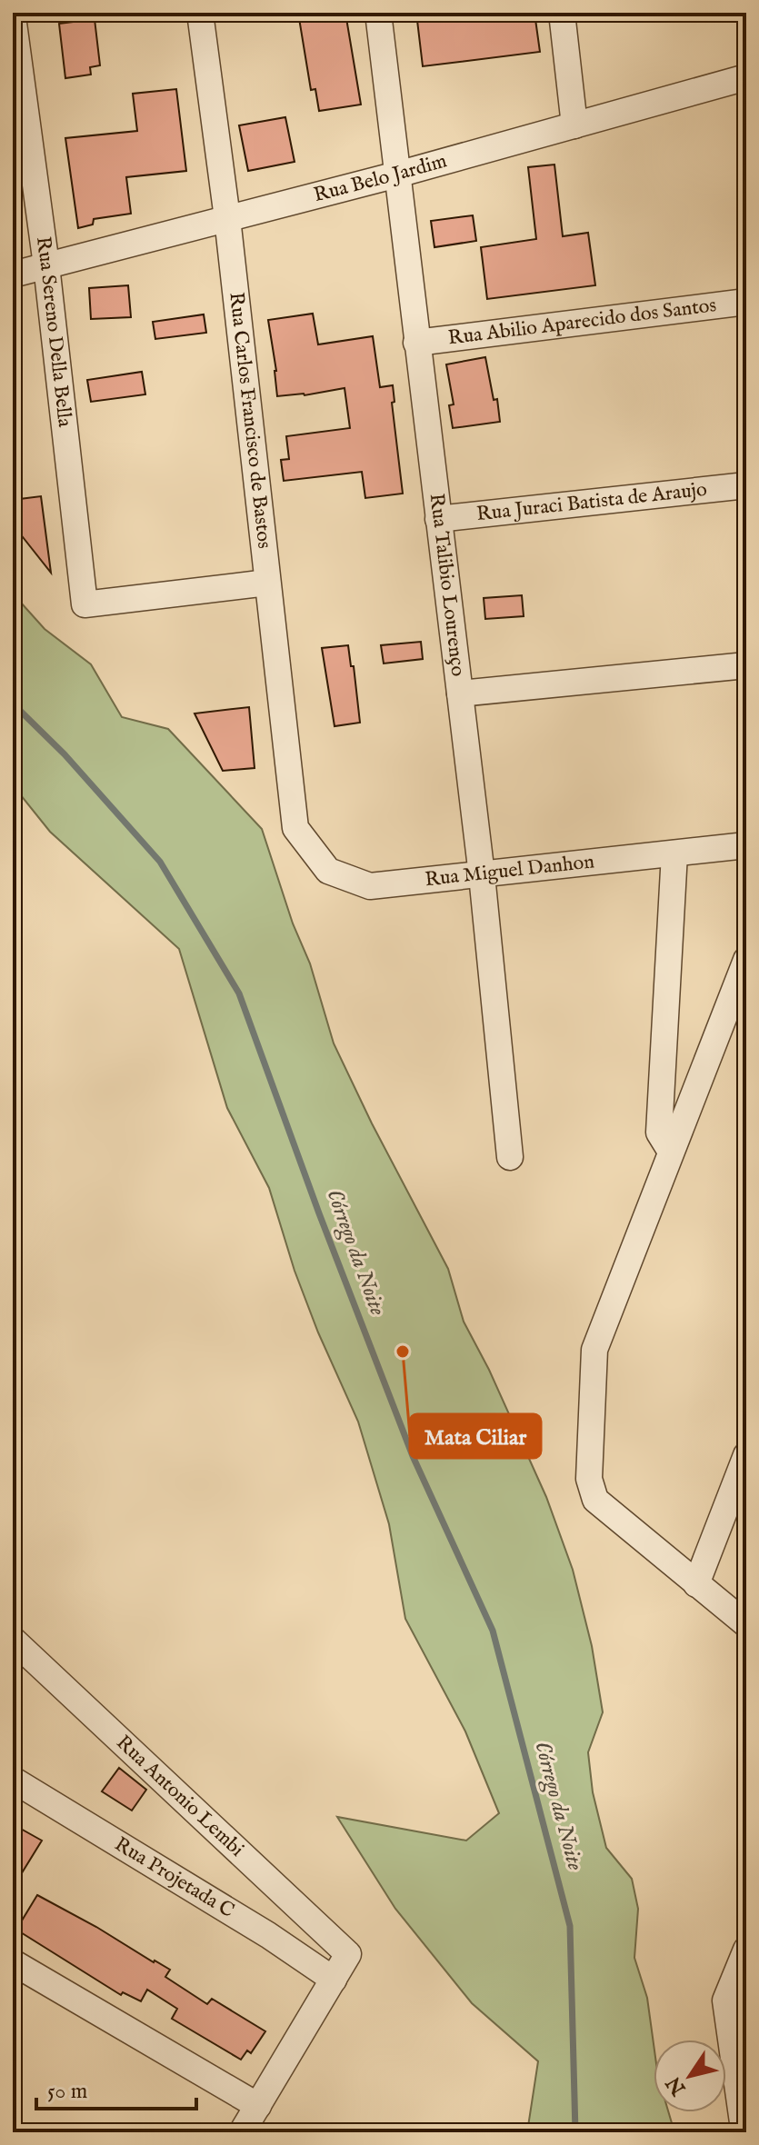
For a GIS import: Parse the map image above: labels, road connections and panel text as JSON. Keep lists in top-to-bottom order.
{
  "streets": {
    "street": [
      "Rua Belo Jardim",
      "Rua Abilio Aparecido dos Santos",
      "Rua Sereno Della Bella",
      "Rua Carlos Francisco de Bastos",
      "Rua Juraci Batista de Araujo",
      "Rua Talibio Lourenço",
      "Rua Miguel Danhon",
      "Rua Antonio Lembi",
      "Rua Projetada C"
    ]
  },
  "crossings": [
    ["Rua Belo Jardim", "Rua Sereno Della Bella"],
    ["Rua Belo Jardim", "Rua Carlos Francisco de Bastos"],
    ["Rua Belo Jardim", "Rua Talibio Lourenço"],
    ["Rua Abilio Aparecido dos Santos", "Rua Talibio Lourenço"],
    ["Rua Sereno Della Bella", "Rua Carlos Francisco de Bastos"],
    ["Rua Carlos Francisco de Bastos", "Rua Miguel Danhon"],
    ["Rua Juraci Batista de Araujo", "Rua Talibio Lourenço"],
    ["Rua Talibio Lourenço", "Rua Miguel Danhon"],
    ["Rua Antonio Lembi", "Rua Projetada C"]
  ],
  "water": ["Córrego da Noite"],
  "places": ["Mata Ciliar"],
  "scale_bar": "50 m",
  "north": "bottom left"
}
